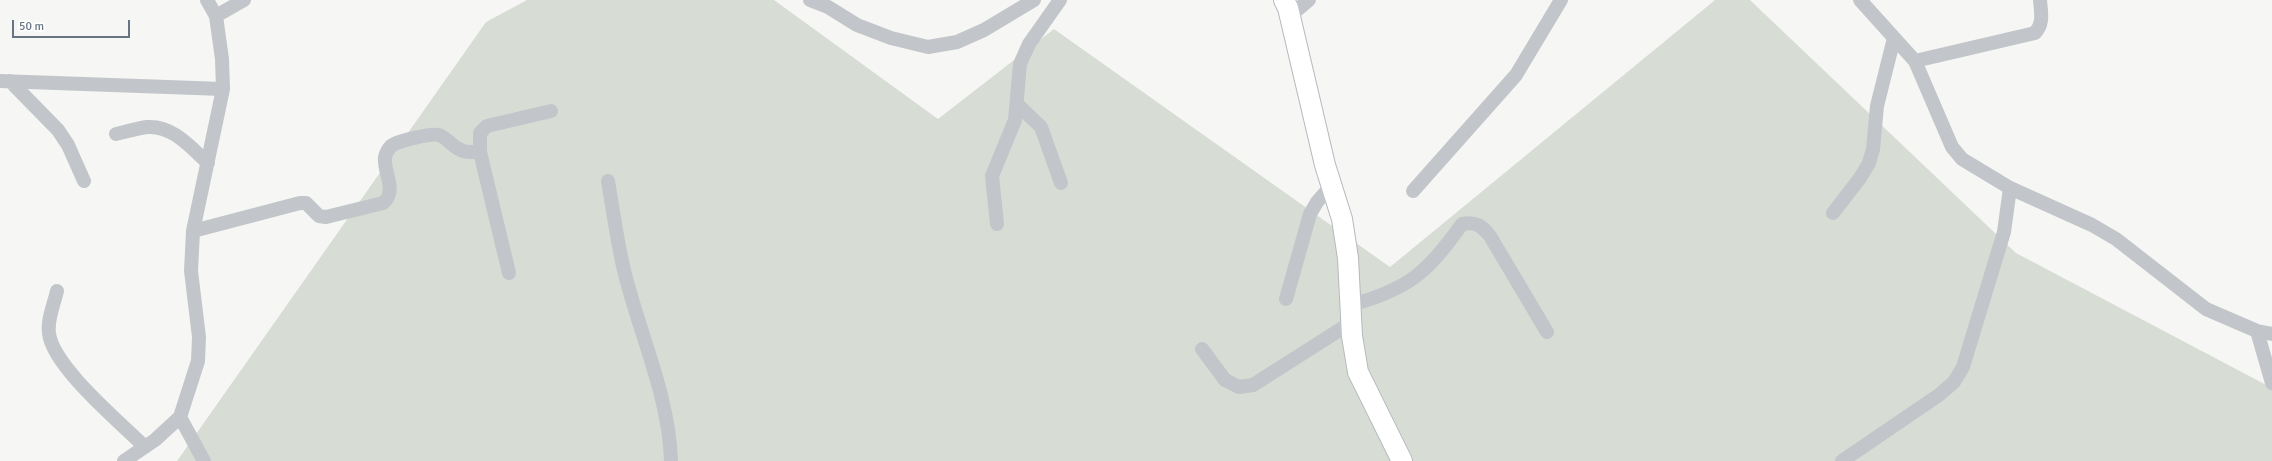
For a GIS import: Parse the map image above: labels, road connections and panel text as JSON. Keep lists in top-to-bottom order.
{
  "scale_bar": "50 m"
}
